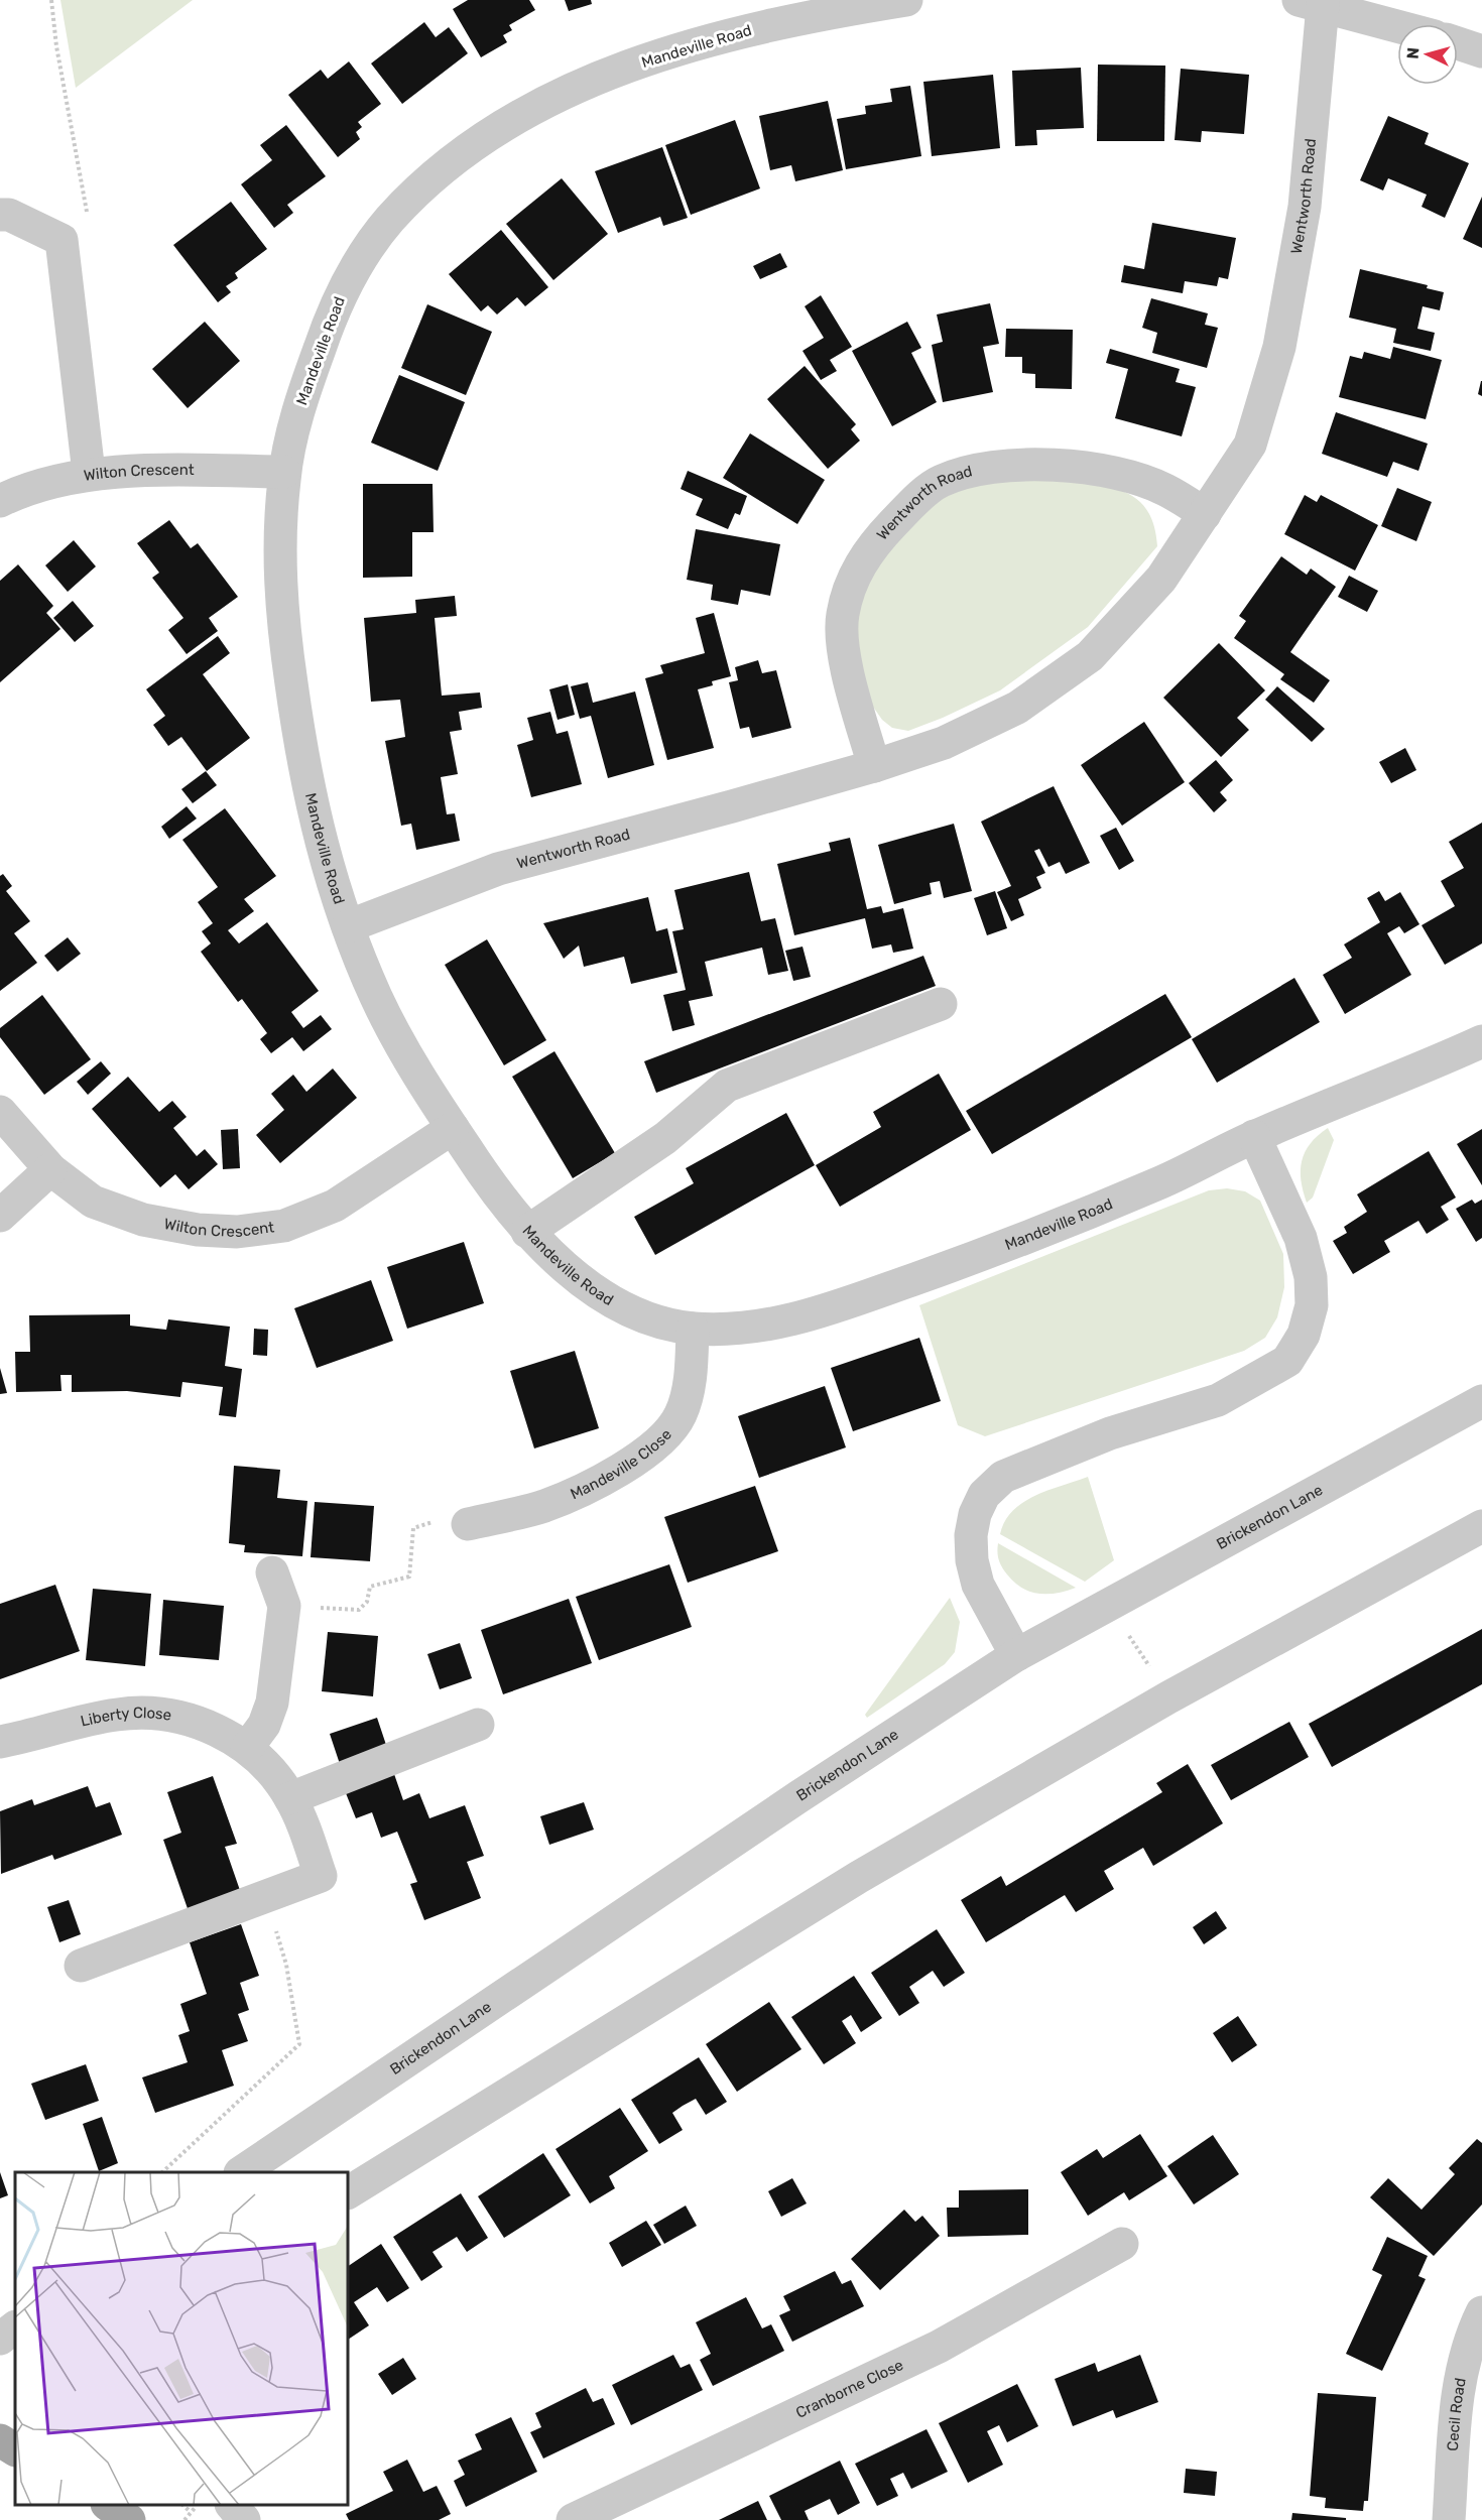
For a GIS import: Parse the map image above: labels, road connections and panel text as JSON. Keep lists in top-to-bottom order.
{
  "streets": {
    "street": [
      "Mandeville Road",
      "Wentworth Road",
      "Wilton Crescent",
      "Mandeville Close",
      "Brickendon Lane",
      "Liberty Close",
      "Cranborne Close",
      "Cecil Road"
    ]
  },
  "crossings": [
    ["Mandeville Road", "Wentworth Road"],
    ["Mandeville Road", "Wilton Crescent"],
    ["Mandeville Road", "Mandeville Close"]
  ],
  "north": "left"
}
